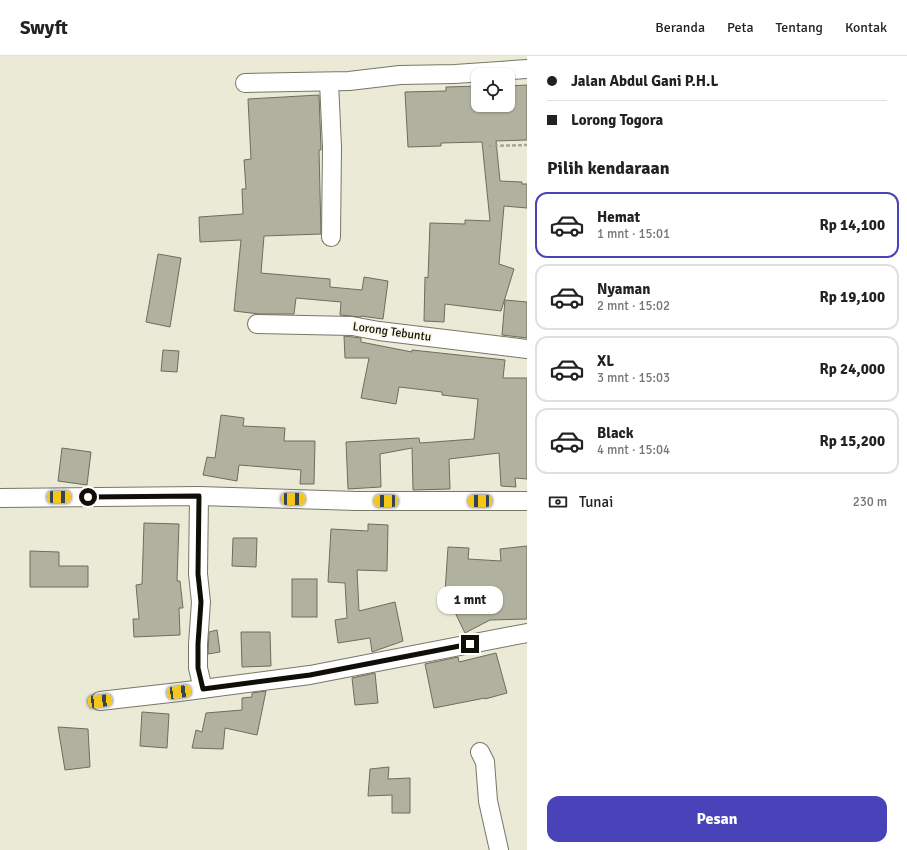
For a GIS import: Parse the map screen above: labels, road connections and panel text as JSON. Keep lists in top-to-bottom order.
{
  "streets": {
    "street": ["Lorong Tebuntu"]
  },
  "page": {
    "header": "Swyft",
    "nav": [
      "Beranda",
      "Peta",
      "Tentang",
      "Kontak"
    ],
    "banner": ["Jalan Abdul Gani P.H.L", "Lorong Togora"],
    "heading": "Pilih kendaraan",
    "list": [
      {
        "name": "Hemat",
        "note": "1 mnt · 15:01",
        "value": "Rp 14,100"
      },
      {
        "name": "Nyaman",
        "note": "2 mnt · 15:02",
        "value": "Rp 19,100"
      },
      {
        "name": "XL",
        "note": "3 mnt · 15:03",
        "value": "Rp 24,000"
      },
      {
        "name": "Black",
        "note": "4 mnt · 15:04",
        "value": "Rp 15,200"
      }
    ],
    "pay": ["Tunai", "230 m"],
    "bubble": "1 mnt",
    "buttons": "Pesan"
  }
}
